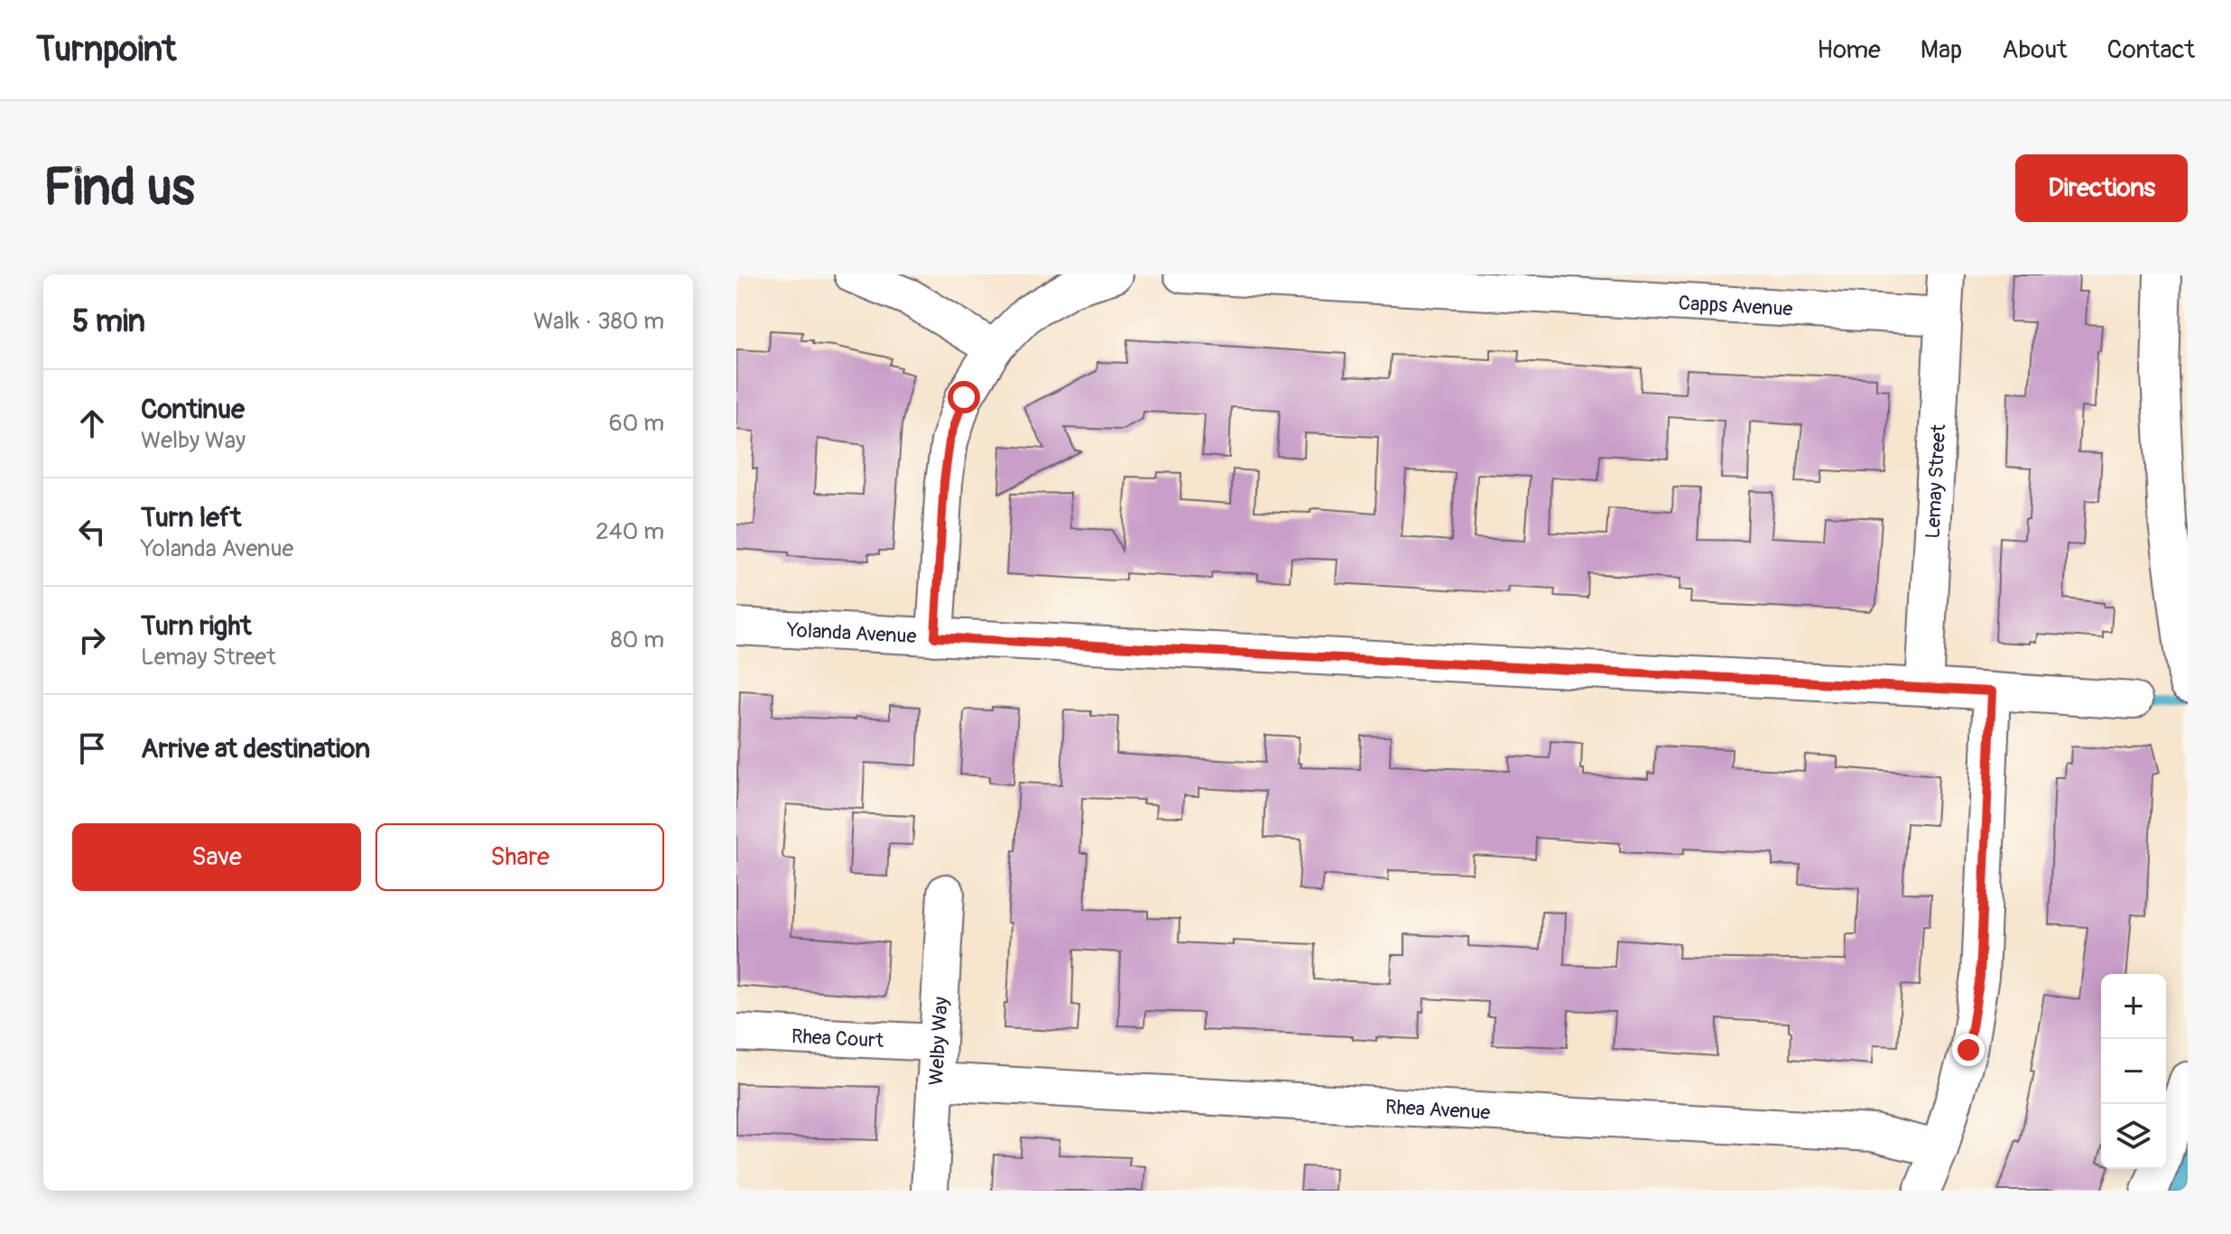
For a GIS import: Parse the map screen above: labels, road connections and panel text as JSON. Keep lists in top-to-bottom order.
{
  "streets": {
    "street": [
      "Capps Avenue",
      "Lemay Street",
      "Yolanda Avenue",
      "Rhea Court",
      "Welby Way",
      "Rhea Avenue"
    ]
  },
  "crossings": [
    ["Capps Avenue", "Lemay Street"],
    ["Lemay Street", "Yolanda Avenue"],
    ["Rhea Court", "Welby Way"],
    ["Welby Way", "Rhea Avenue"]
  ],
  "page": {
    "header": "Turnpoint",
    "nav": [
      "Home",
      "Map",
      "About",
      "Contact"
    ],
    "buttons": [
      "Directions",
      ["Save", "Share"]
    ],
    "title": "Find us",
    "heading": ["5 min", "Walk · 380 m"],
    "list": [
      ["Continue", "Welby Way", "60 m"],
      ["Turn left", "Yolanda Avenue", "240 m"],
      ["Turn right", "Lemay Street", "80 m"],
      "Arrive at destination"
    ],
    "map_buttons": ["+", "−"]
  }
}
